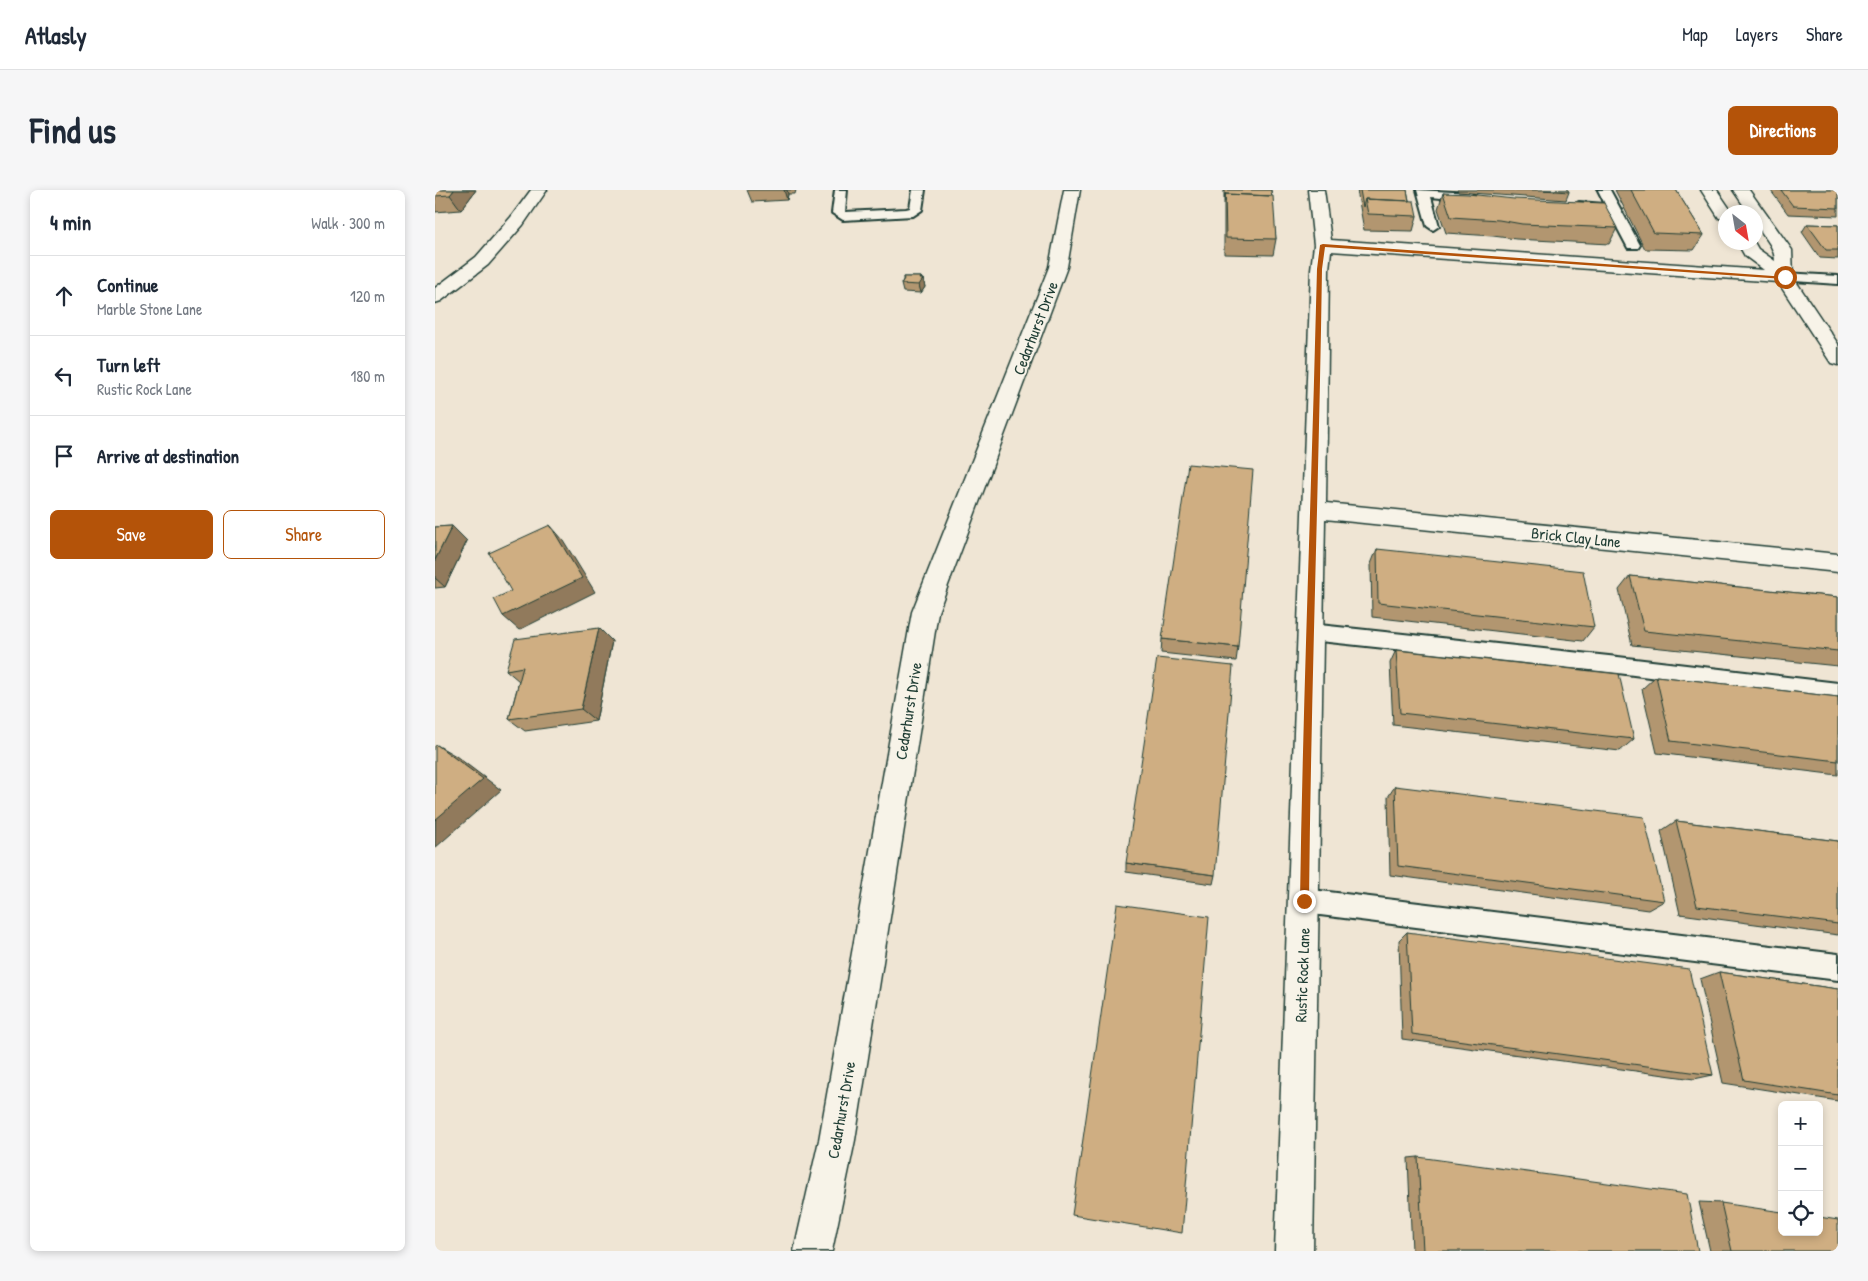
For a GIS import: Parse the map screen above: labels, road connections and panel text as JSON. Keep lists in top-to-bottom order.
{
  "streets": {
    "street": ["Cedarhurst Drive", "Brick Clay Lane", "Rustic Rock Lane"]
  },
  "crossings": [
    ["Brick Clay Lane", "Rustic Rock Lane"]
  ],
  "north": "bottom right",
  "page": {
    "header": "Atlasly",
    "nav": ["Map", "Layers", "Share"],
    "buttons": [
      "Directions",
      ["Save", "Share"]
    ],
    "title": "Find us",
    "heading": ["4 min", "Walk · 300 m"],
    "list": [
      ["Continue", "Marble Stone Lane", "120 m"],
      ["Turn left", "Rustic Rock Lane", "180 m"],
      "Arrive at destination"
    ],
    "map_buttons": ["+", "−"]
  }
}
